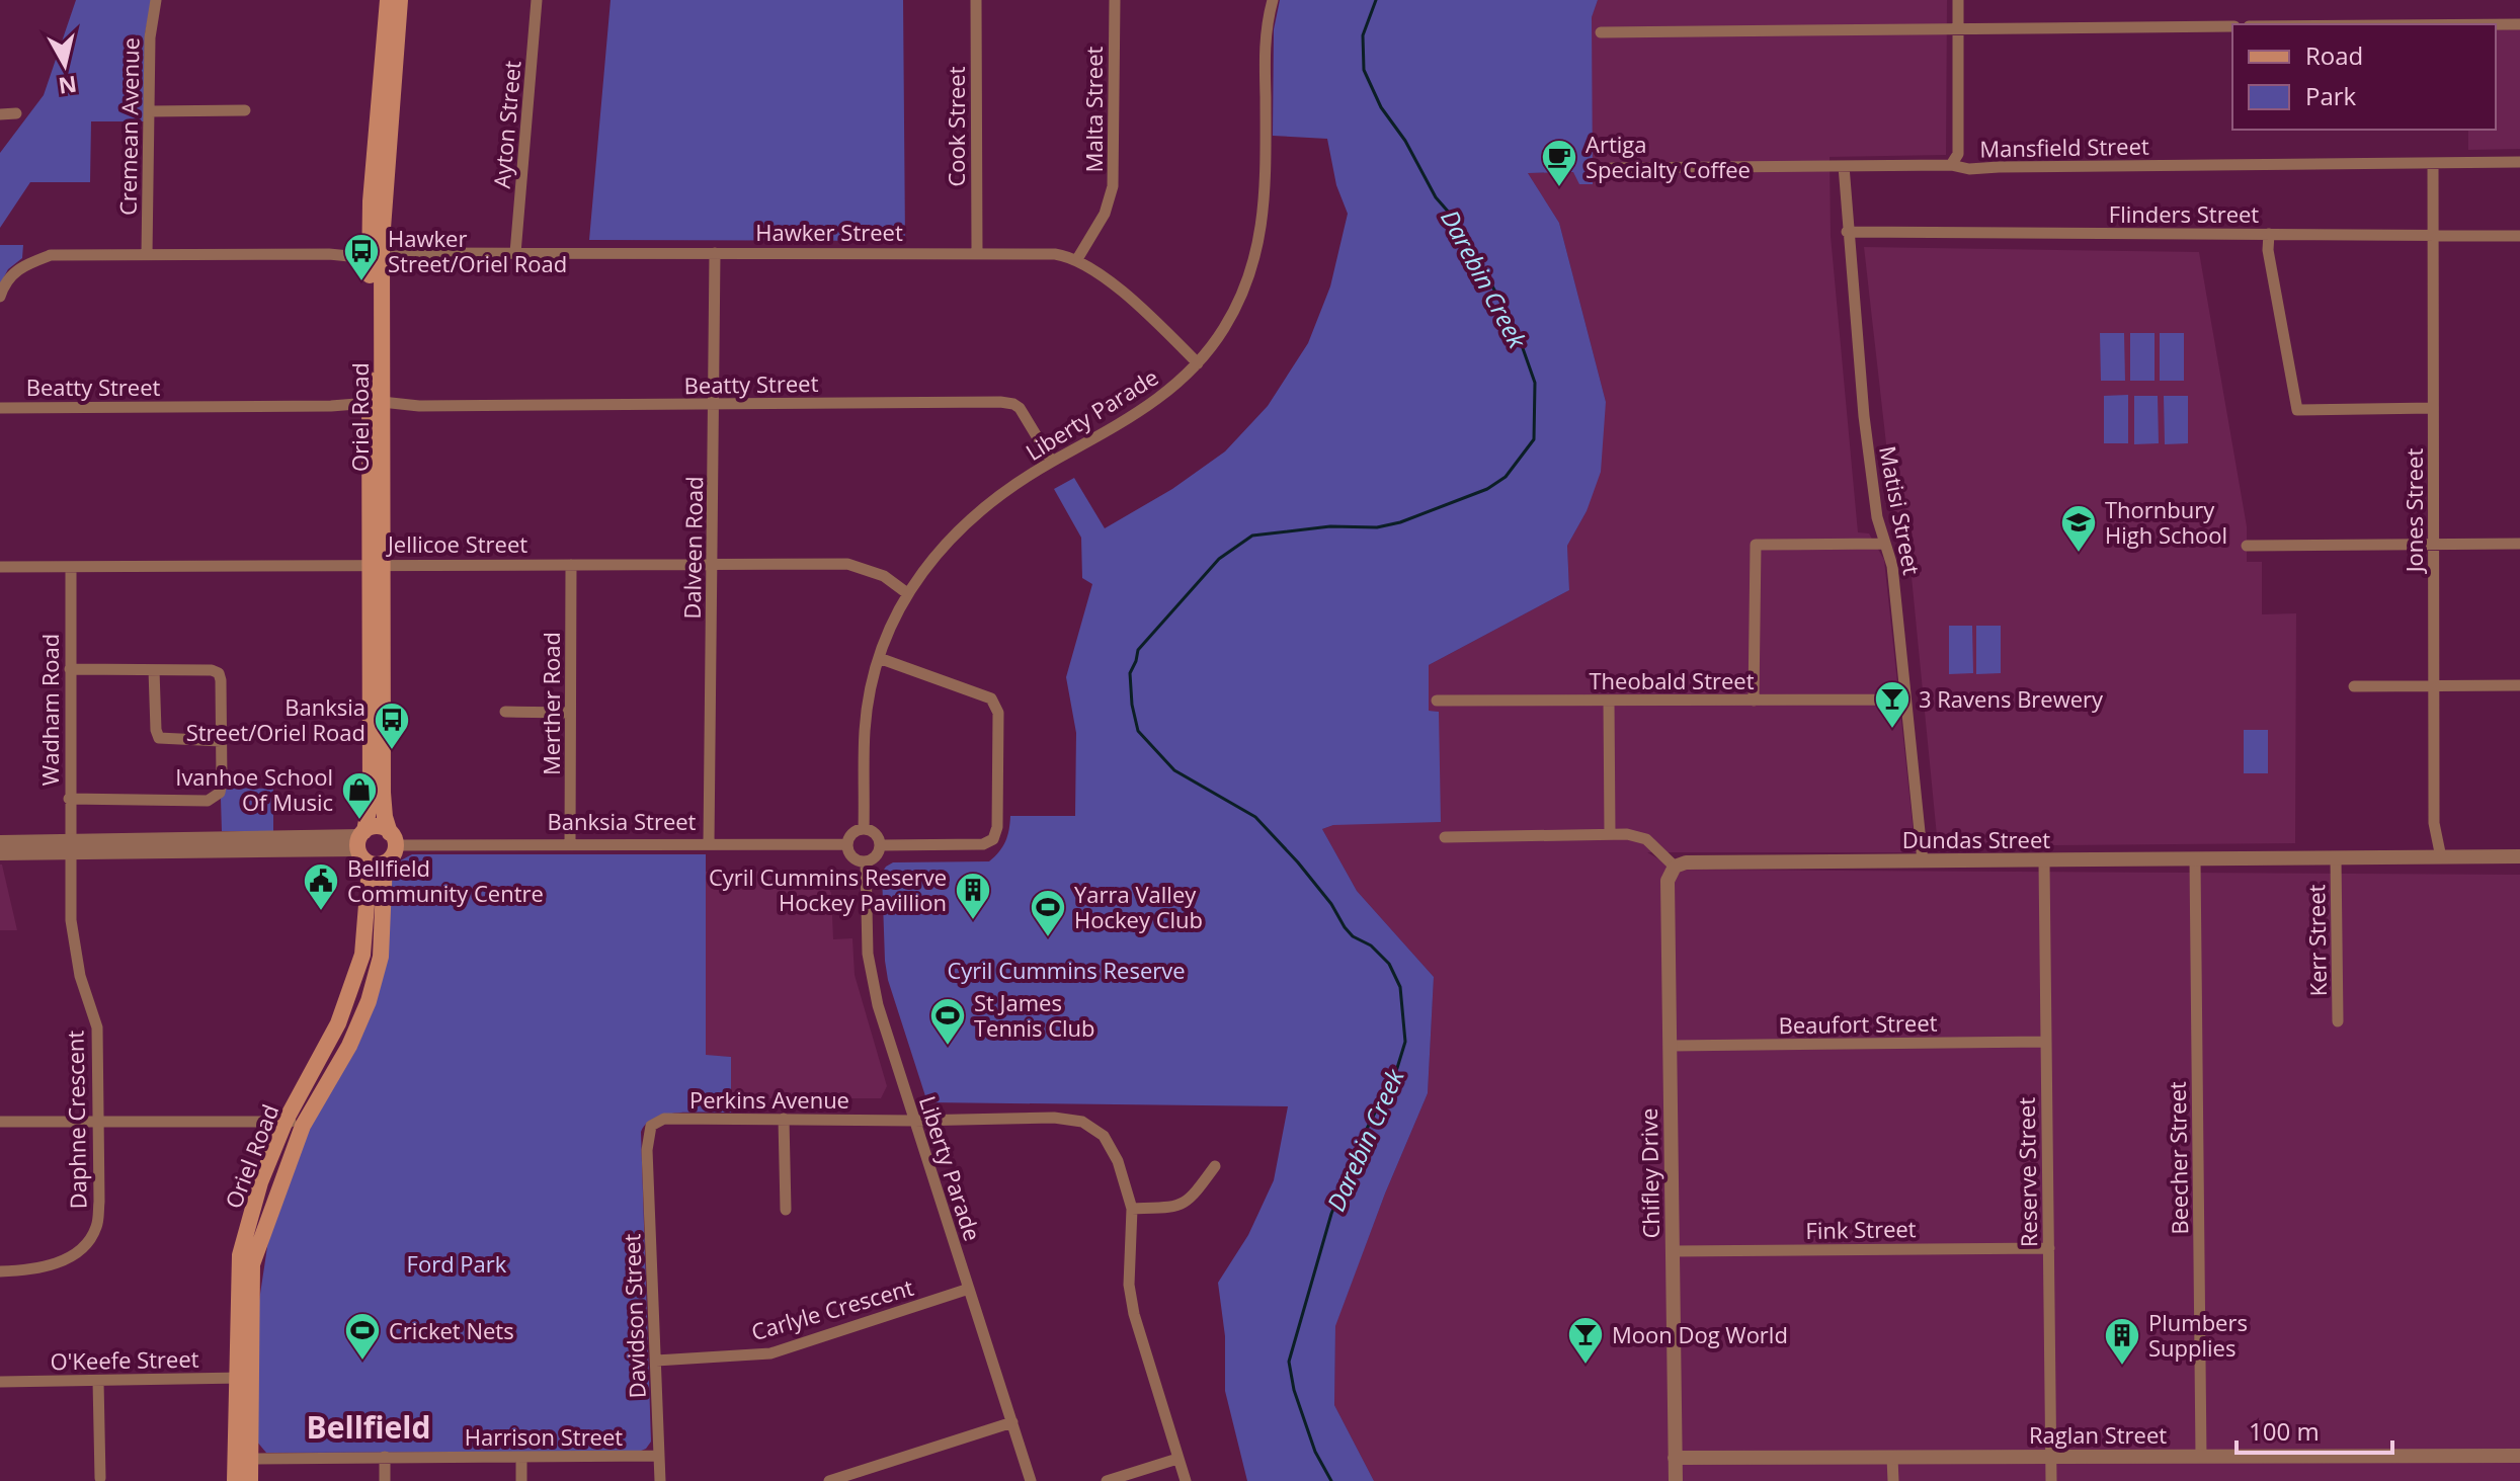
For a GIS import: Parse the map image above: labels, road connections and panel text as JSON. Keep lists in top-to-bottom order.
{
  "streets": {
    "main road": ["Oriel Road"],
    "street": [
      "Malta Street",
      "Ayton Street",
      "Cremean Avenue",
      "Cook Street",
      "Mansfield Street",
      "Flinders Street",
      "Hawker Street",
      "Beatty Street",
      "Liberty Parade",
      "Matisi Street",
      "Jones Street",
      "Jellicoe Street",
      "Dalveen Road",
      "Theobald Street",
      "Merther Road",
      "Wadham Road",
      "Banksia Street",
      "Dundas Street",
      "Kerr Street",
      "Beaufort Street",
      "Perkins Avenue",
      "Daphne Crescent",
      "Beecher Street",
      "Reserve Street",
      "Chifley Drive",
      "Fink Street",
      "Carlyle Crescent",
      "Davidson Street",
      "O'Keefe Street",
      "Raglan Street",
      "Harrison Street"
    ]
  },
  "crossings": [
    ["Malta Street", "Hawker Street"],
    ["Ayton Street", "Hawker Street"],
    ["Cremean Avenue", "Hawker Street"],
    ["Cook Street", "Hawker Street"],
    ["Mansfield Street", "Matisi Street"],
    ["Mansfield Street", "Jones Street"],
    ["Flinders Street", "Matisi Street"],
    ["Flinders Street", "Jones Street"],
    ["Hawker Street", "Liberty Parade"],
    ["Hawker Street", "Oriel Road"],
    ["Hawker Street", "Dalveen Road"],
    ["Beatty Street", "Liberty Parade"],
    ["Beatty Street", "Oriel Road"],
    ["Beatty Street", "Dalveen Road"],
    ["Liberty Parade", "Jellicoe Street"],
    ["Liberty Parade", "Banksia Street"],
    ["Liberty Parade", "Perkins Avenue"],
    ["Liberty Parade", "Carlyle Crescent"],
    ["Oriel Road", "Jellicoe Street"],
    ["Oriel Road", "Banksia Street"],
    ["Oriel Road", "O'Keefe Street"],
    ["Oriel Road", "Harrison Street"],
    ["Matisi Street", "Theobald Street"],
    ["Matisi Street", "Dundas Street"],
    ["Jones Street", "Dundas Street"],
    ["Jellicoe Street", "Dalveen Road"],
    ["Jellicoe Street", "Merther Road"],
    ["Jellicoe Street", "Wadham Road"],
    ["Dalveen Road", "Banksia Street"],
    ["Merther Road", "Banksia Street"],
    ["Wadham Road", "Daphne Crescent"],
    ["Dundas Street", "Kerr Street"],
    ["Dundas Street", "Beecher Street"],
    ["Dundas Street", "Reserve Street"],
    ["Dundas Street", "Chifley Drive"],
    ["Beaufort Street", "Reserve Street"],
    ["Beaufort Street", "Chifley Drive"],
    ["Perkins Avenue", "Davidson Street"],
    ["Beecher Street", "Raglan Street"],
    ["Reserve Street", "Fink Street"],
    ["Reserve Street", "Raglan Street"],
    ["Chifley Drive", "Fink Street"],
    ["Chifley Drive", "Raglan Street"],
    ["Carlyle Crescent", "Davidson Street"],
    ["Davidson Street", "Harrison Street"]
  ],
  "districts": ["Bellfield"],
  "water": ["Darebin Creek"],
  "parks": ["Cyril Cummins Reserve", "Ford Park"],
  "places": {
    "cafe": ["Artiga Specialty Coffee"],
    "bus stop": ["Hawker Street/Oriel Road", "Banksia Street/Oriel Road"],
    "school or university": ["Thornbury High School"],
    "bar": ["3 Ravens Brewery", "Moon Dog World"],
    "shop": ["Ivanhoe School Of Music"],
    "public building": ["Bellfield Community Centre"],
    "building": ["Cyril Cummins Reserve Hockey Pavillion", "Plumbers Supplies"],
    "sports": ["Yarra Valley Hockey Club", "St James Tennis Club", "Cricket Nets"]
  },
  "legend": ["Road", "Park"],
  "scale_bar": "100 m",
  "north": "bottom"
}
